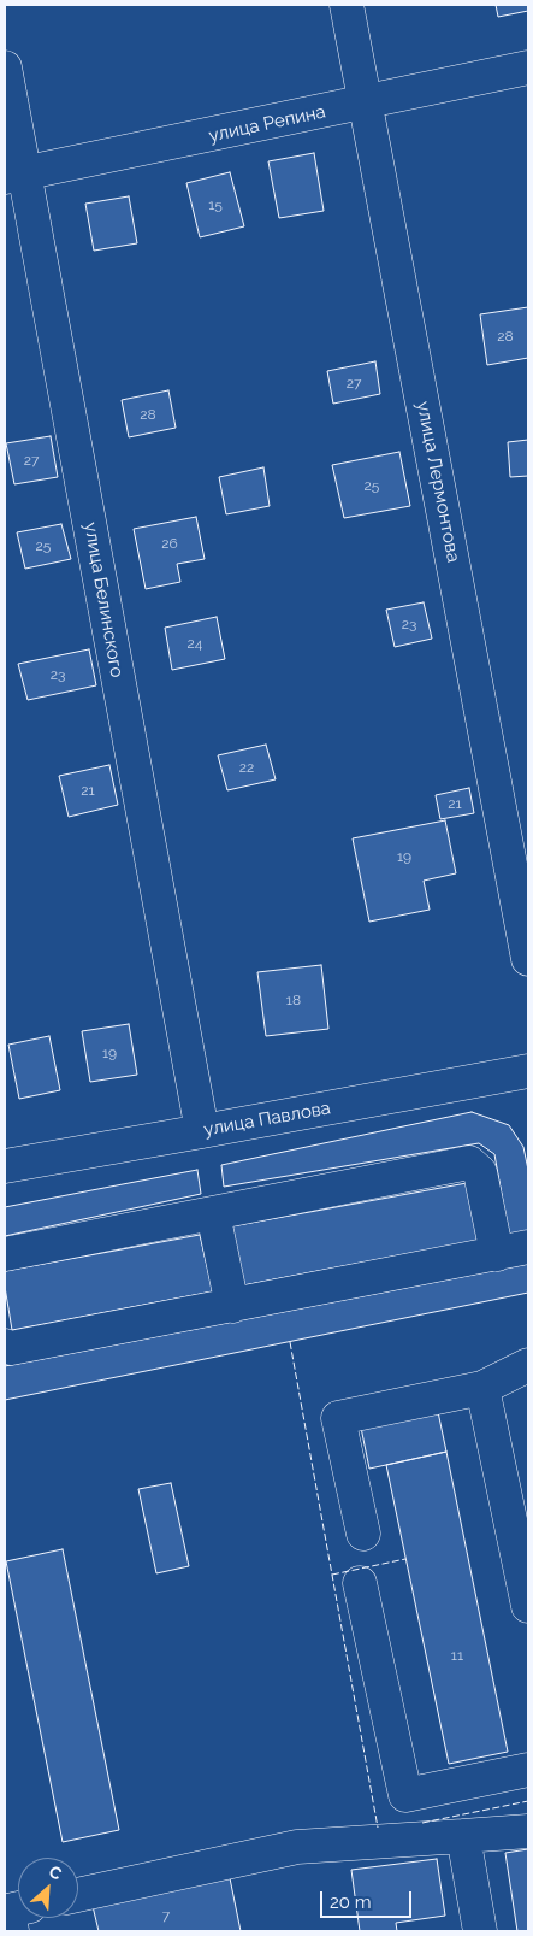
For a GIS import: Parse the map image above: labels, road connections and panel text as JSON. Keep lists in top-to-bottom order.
{
  "streets": {
    "street": [
      "улица Репина",
      "улица Лермонтова",
      "улица Белинского",
      "улица Павлова"
    ]
  },
  "crossings": [
    ["улица Репина", "улица Лермонтова"],
    ["улица Репина", "улица Белинского"],
    ["улица Белинского", "улица Павлова"]
  ],
  "house_numbers": [
    "15",
    "28",
    "27",
    "28",
    "27",
    "25",
    "26",
    "25",
    "23",
    "24",
    "23",
    "22",
    "21",
    "21",
    "19",
    "18",
    "19",
    "11",
    "7"
  ],
  "scale_bar": "20 m",
  "north": "top right"
}
